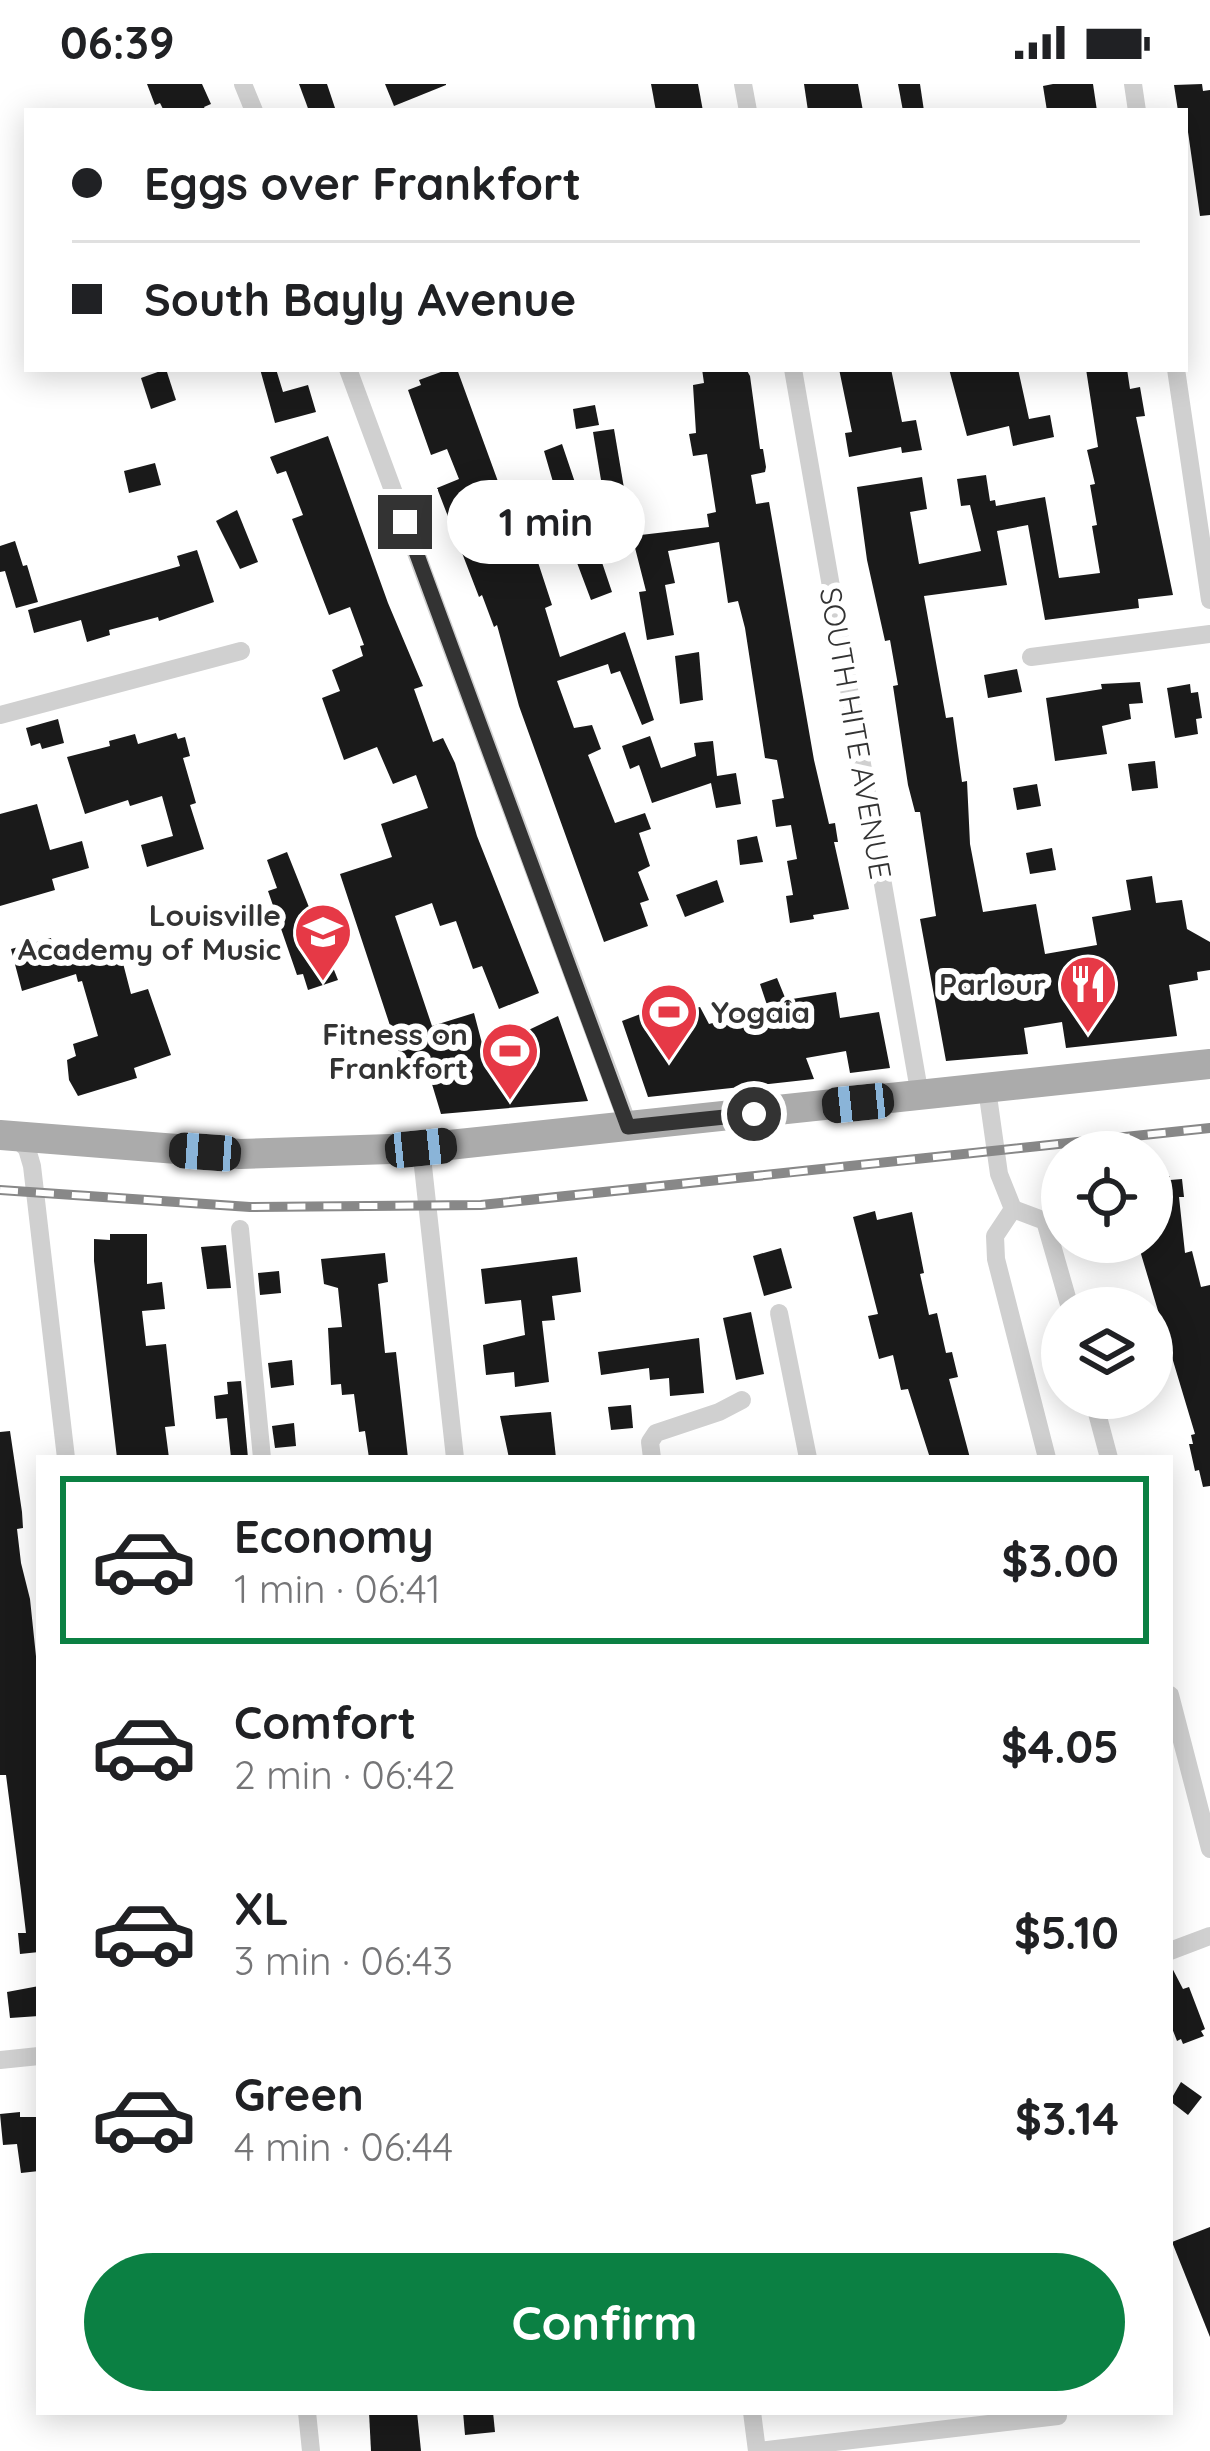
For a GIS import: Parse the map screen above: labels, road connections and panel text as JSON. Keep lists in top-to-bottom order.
{
  "streets": {
    "street": ["SOUTH HITE AVENUE"]
  },
  "places": {
    "school or university": ["Louisville Academy of Music"],
    "restaurant": ["Parlour"],
    "sports": ["Yogaia", "Fitness on Frankfort"]
  },
  "page": {
    "status": "06:39",
    "banner": ["Eggs over Frankfort", "South Bayly Avenue"],
    "bubble": "1 min",
    "list": [
      {
        "name": "Economy",
        "note": "1 min · 06:41",
        "value": "$3.00"
      },
      {
        "name": "Comfort",
        "note": "2 min · 06:42",
        "value": "$4.05"
      },
      {
        "name": "XL",
        "note": "3 min · 06:43",
        "value": "$5.10"
      },
      {
        "name": "Green",
        "note": "4 min · 06:44",
        "value": "$3.14"
      }
    ],
    "buttons": "Confirm"
  }
}
